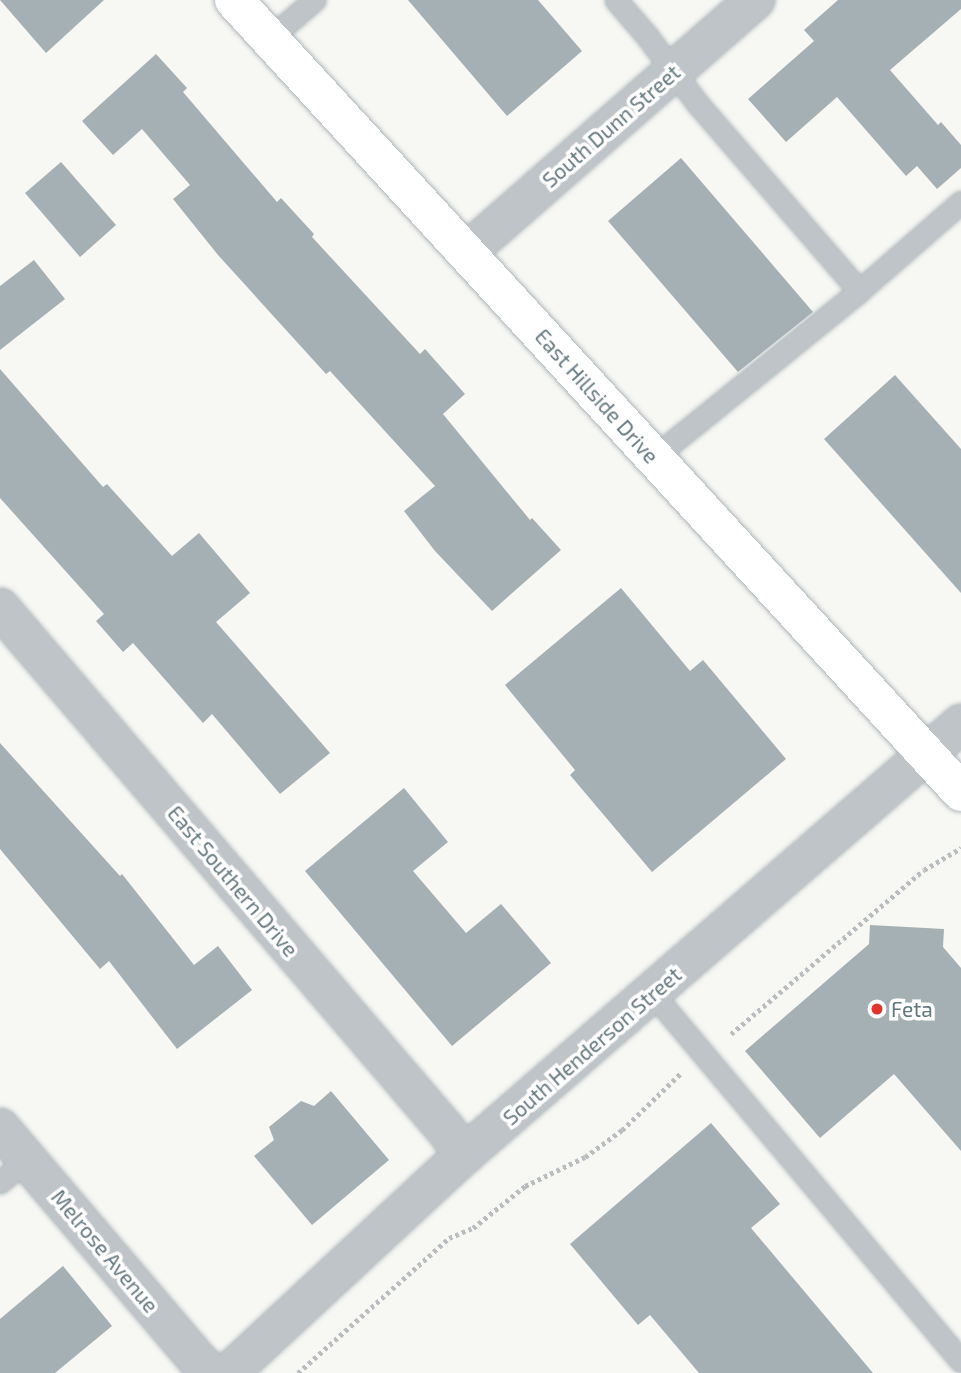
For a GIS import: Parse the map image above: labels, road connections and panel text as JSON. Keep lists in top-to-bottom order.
{
  "streets": {
    "main road": ["East Hillside Drive"],
    "street": [
      "South Dunn Street",
      "East Southern Drive",
      "South Henderson Street",
      "Melrose Avenue"
    ]
  },
  "crossings": [
    ["South Dunn Street", "East Hillside Drive"],
    ["East Hillside Drive", "South Henderson Street"],
    ["East Southern Drive", "South Henderson Street"]
  ],
  "places": ["Feta"]
}
